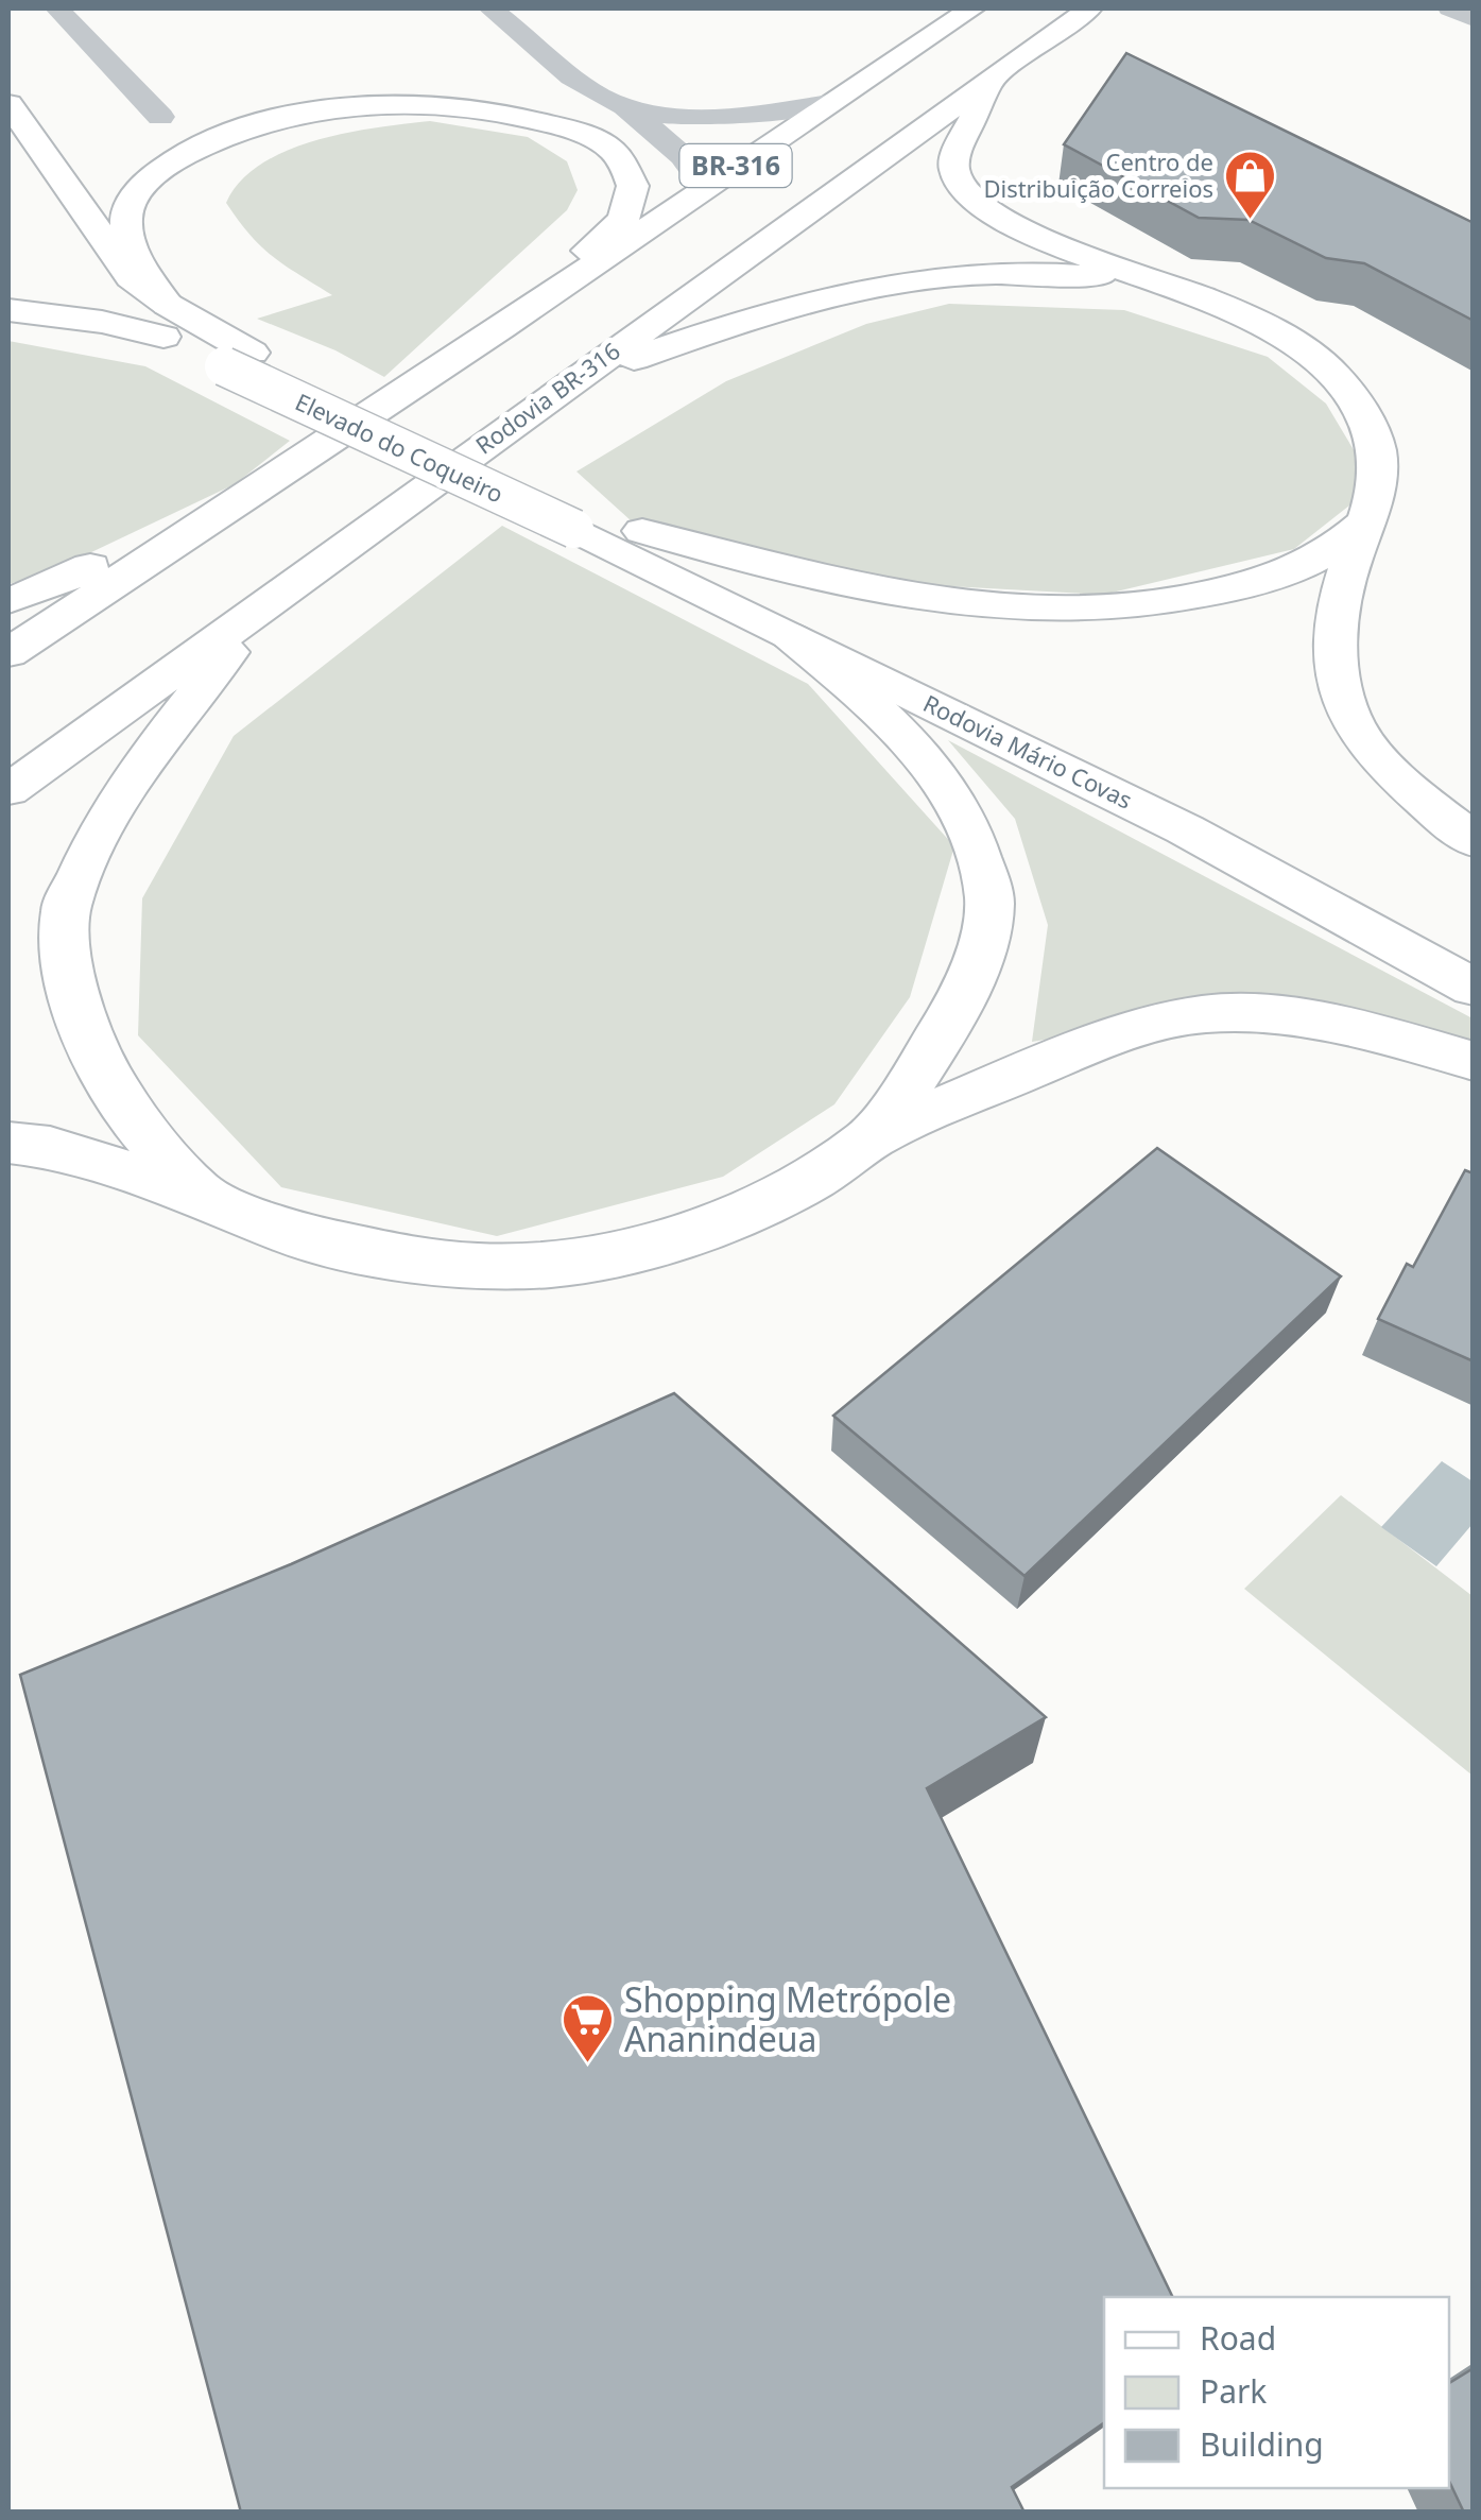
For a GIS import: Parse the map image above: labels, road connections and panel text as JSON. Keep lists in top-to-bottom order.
{
  "streets": {
    "main road": [
      "BR-316",
      "Rodovia BR-316",
      "Elevado do Coqueiro",
      "Rodovia Mário Covas"
    ]
  },
  "crossings": [
    ["Elevado do Coqueiro", "Rodovia Mário Covas"]
  ],
  "places": {
    "shop": ["Centro de Distribuição Correios"],
    "supermarket": ["Shopping Metrópole Ananindeua"]
  },
  "legend": ["Road", "Park", "Building"]
}
